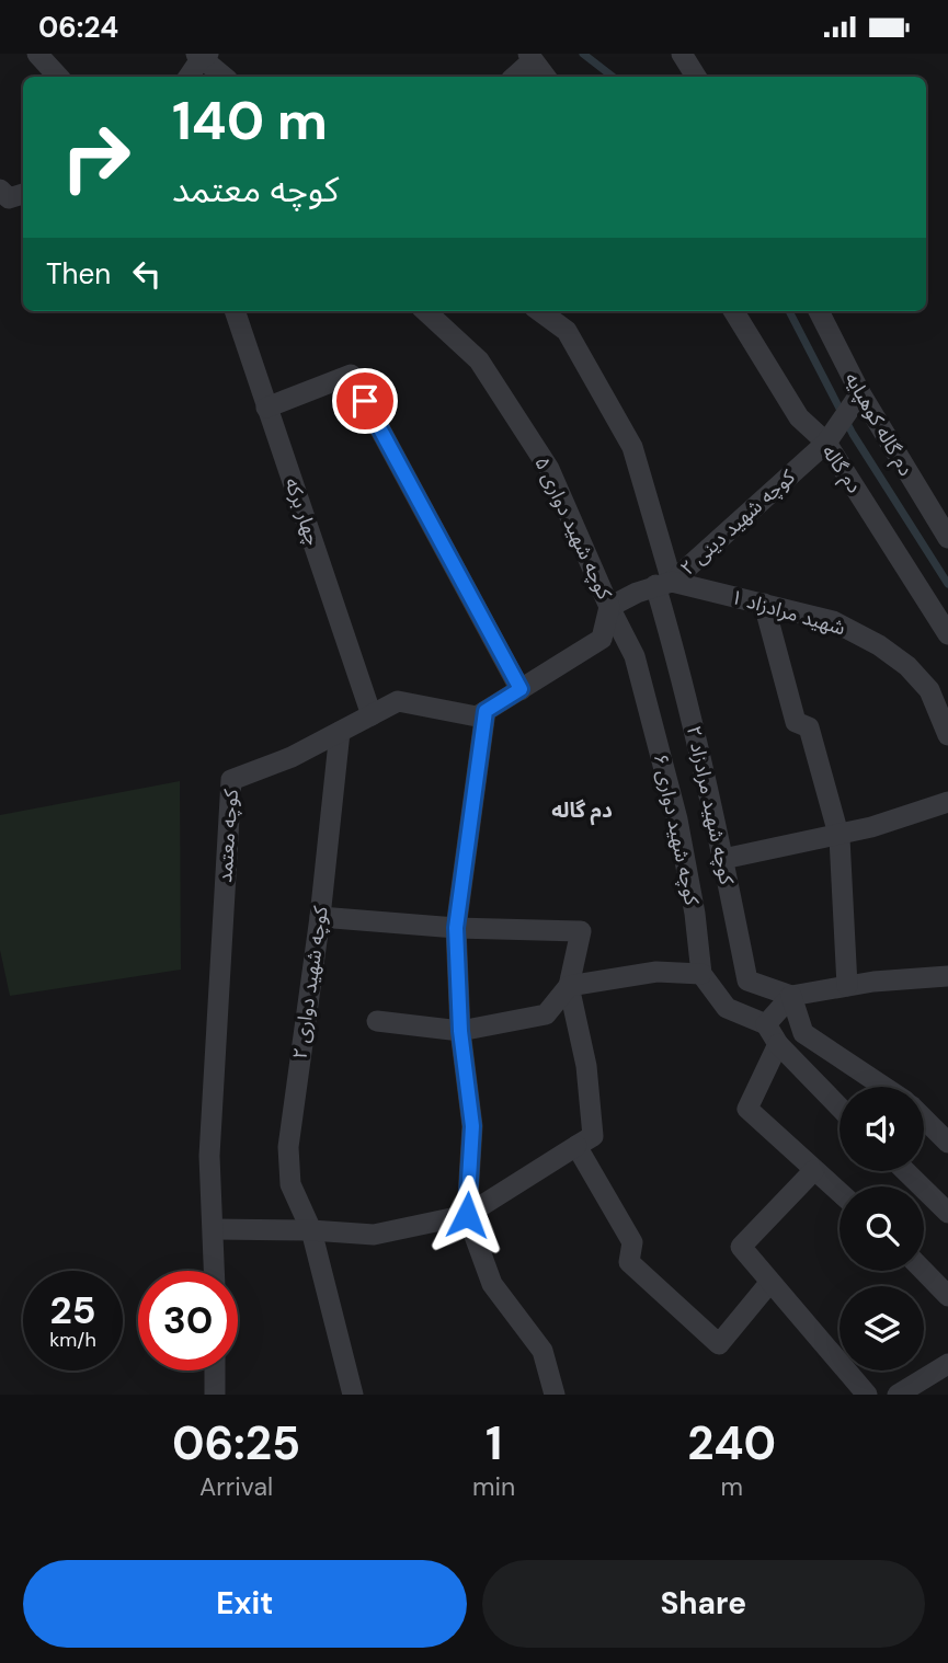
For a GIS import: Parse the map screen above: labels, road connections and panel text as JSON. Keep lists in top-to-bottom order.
{
  "streets": {
    "street": [
      "دم گاله کوهپایه",
      "دم گاله",
      "چهار برکه",
      "کوچه شهید دینی ۲",
      "کوچه شهید دواری ۵",
      "شهید مرادزاد ۱",
      "کوچه شهید مرادزاد ۲",
      "کوچه شهید دواری ۶",
      "کوچه معتمد",
      "کوچه شهید دواری ۲"
    ]
  },
  "crossings": [
    ["دم گاله کوهپایه", "کوچه شهید دینی ۲"],
    ["دم گاله", "کوچه شهید دینی ۲"],
    ["چهار برکه", "کوچه معتمد"],
    ["کوچه شهید دینی ۲", "کوچه شهید دواری ۵"],
    ["کوچه شهید دینی ۲", "شهید مرادزاد ۱"],
    ["کوچه شهید دینی ۲", "کوچه شهید مرادزاد ۲"],
    ["کوچه شهید دینی ۲", "کوچه شهید دواری ۶"],
    ["کوچه شهید دواری ۵", "کوچه شهید دواری ۶"],
    ["شهید مرادزاد ۱", "کوچه شهید مرادزاد ۲"],
    ["کوچه معتمد", "کوچه شهید دواری ۲"]
  ],
  "districts": ["دم گاله"],
  "page": {
    "status": "06:24",
    "turn": ["140 m", "کوچه معتمد"],
    "then": "Then",
    "speed": "25 km/h",
    "limit": "30",
    "eta": [
      "06:25",
      "Arrival",
      "1",
      "min",
      "240",
      "m"
    ],
    "buttons": ["Exit", "Share"]
  }
}
